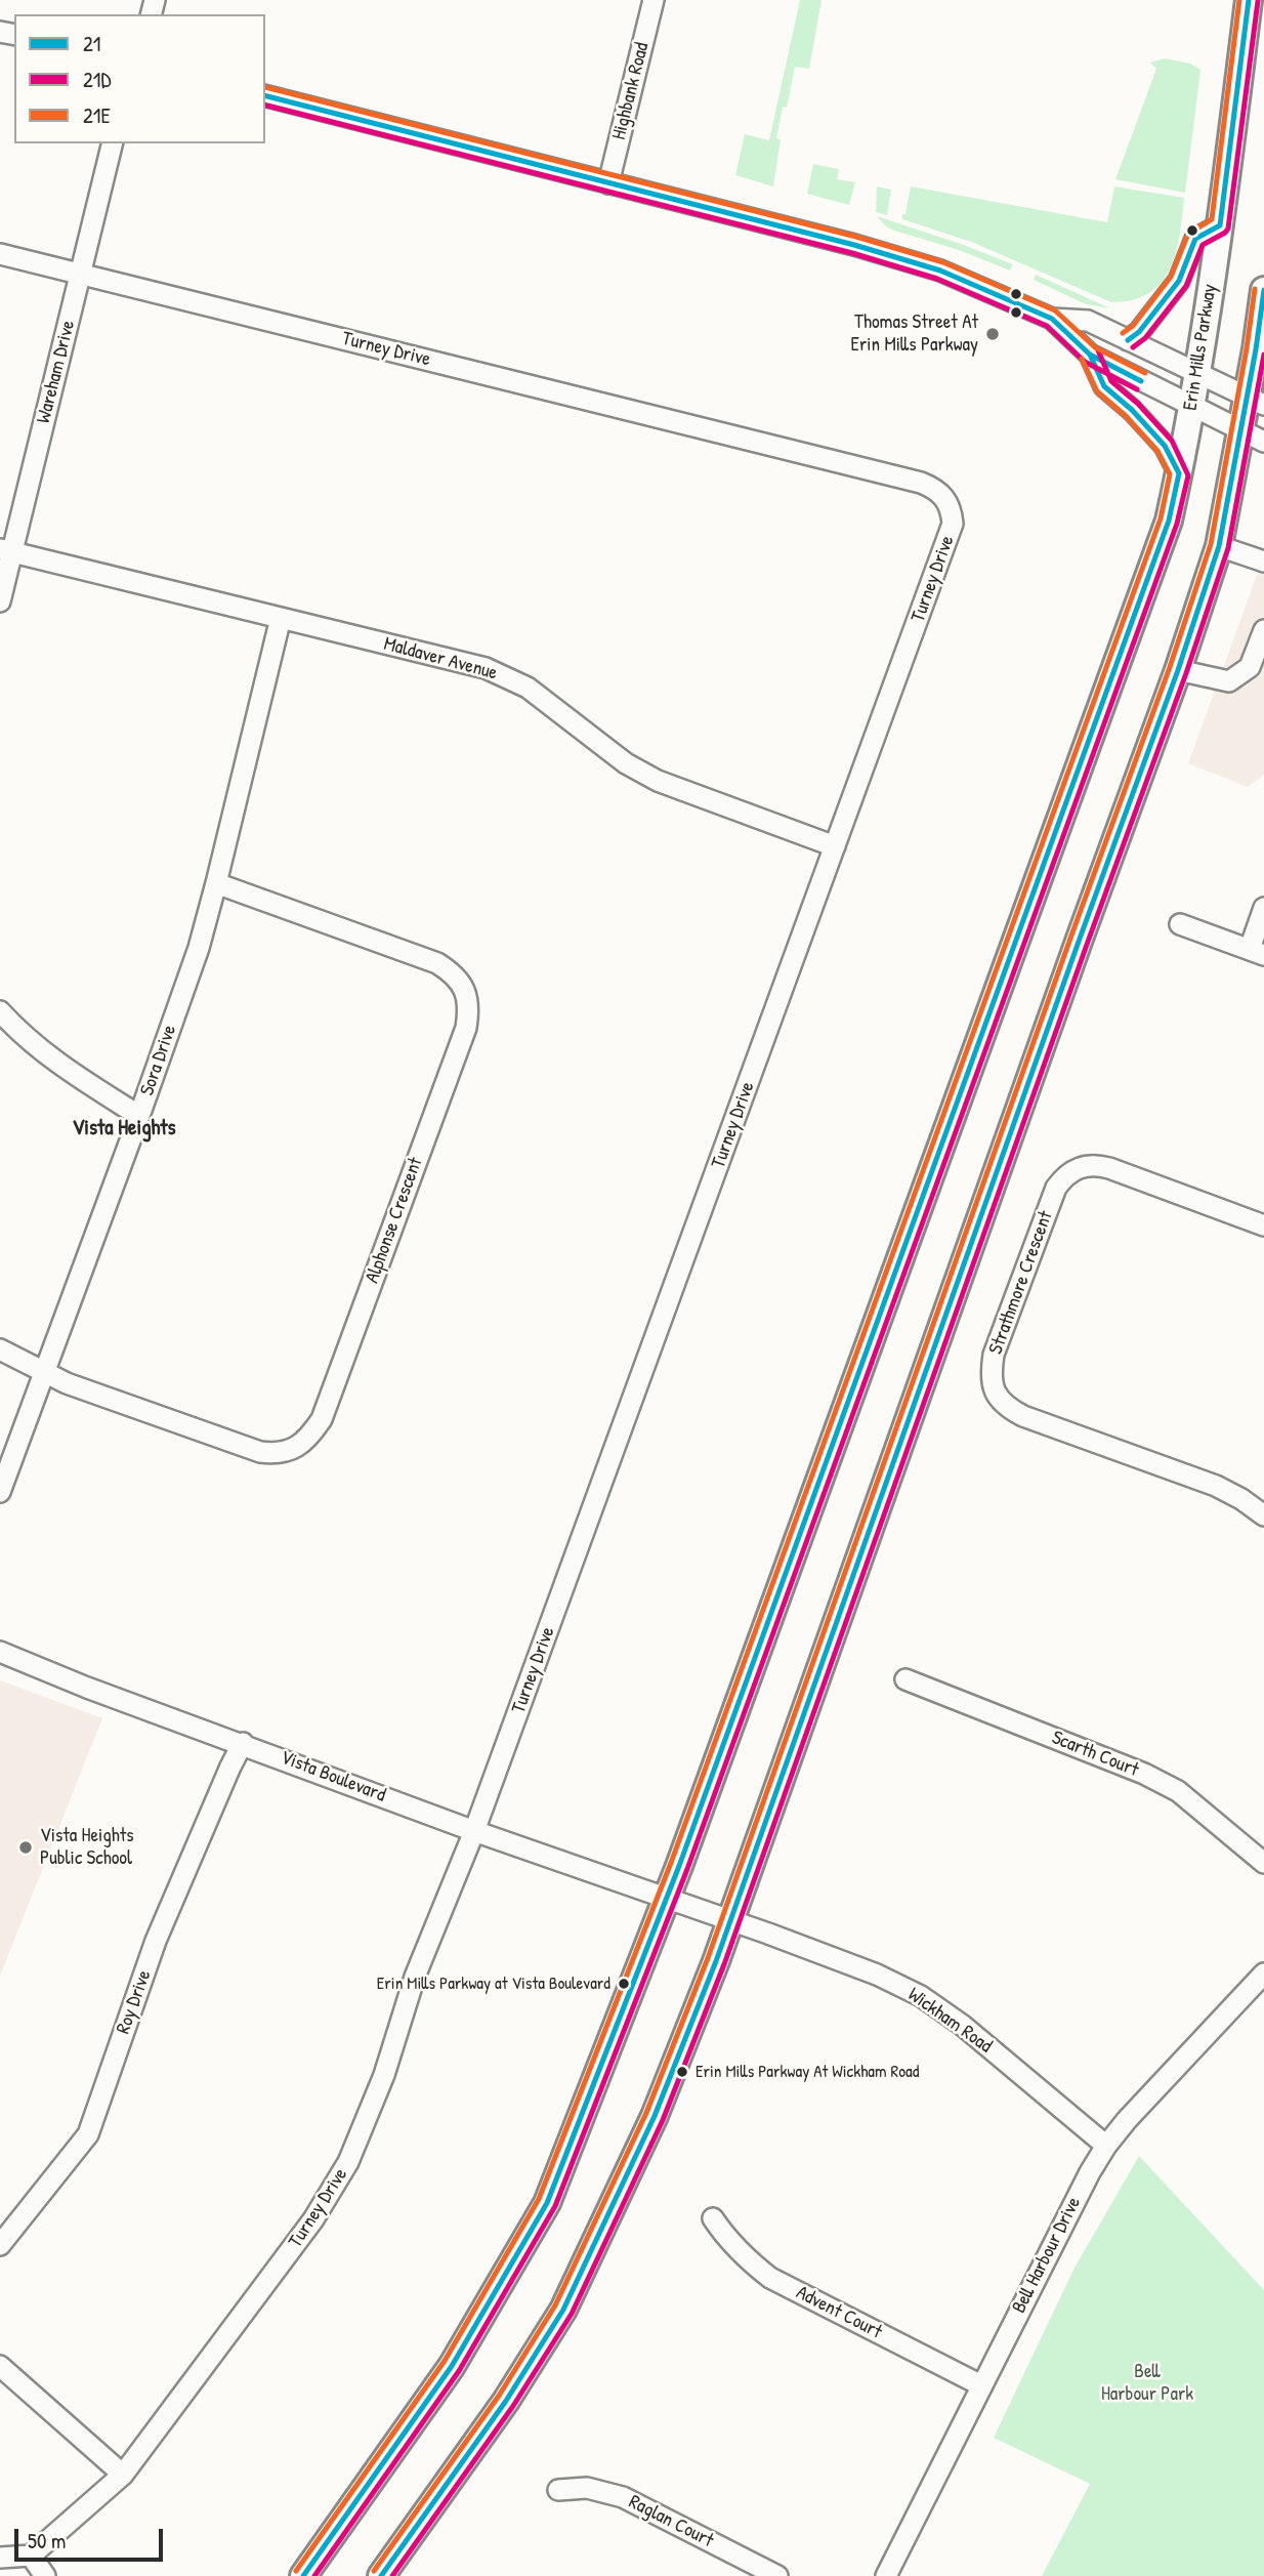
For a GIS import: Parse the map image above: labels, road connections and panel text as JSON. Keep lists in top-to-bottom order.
{
  "streets": {
    "main road": ["Erin Mills Parkway"],
    "street": [
      "Highbank Road",
      "Turney Drive",
      "Wareham Drive",
      "Maldaver Avenue",
      "Sora Drive",
      "Alphonse Crescent",
      "Strathmore Crescent",
      "Scarth Court",
      "Vista Boulevard",
      "Roy Drive",
      "Wickham Road",
      "Bell Harbour Drive",
      "Advent Court",
      "Raglan Court"
    ]
  },
  "crossings": [
    ["Erin Mills Parkway", "Vista Boulevard"],
    ["Erin Mills Parkway", "Wickham Road"],
    ["Turney Drive", "Wareham Drive"],
    ["Turney Drive", "Maldaver Avenue"],
    ["Turney Drive", "Vista Boulevard"],
    ["Wareham Drive", "Maldaver Avenue"],
    ["Maldaver Avenue", "Sora Drive"],
    ["Sora Drive", "Alphonse Crescent"],
    ["Vista Boulevard", "Roy Drive"],
    ["Vista Boulevard", "Wickham Road"],
    ["Wickham Road", "Bell Harbour Drive"],
    ["Bell Harbour Drive", "Advent Court"]
  ],
  "districts": ["Vista Heights"],
  "parks": ["Bell Harbour Park"],
  "places": [
    "Thomas Street At Erin Mills Parkway",
    "Vista Heights Public School",
    "Erin Mills Parkway at Vista Boulevard",
    "Erin Mills Parkway At Wickham Road"
  ],
  "lines": ["transit line 21", "transit line 21E", "transit line 21D"],
  "legend": ["21", "21D", "21E"],
  "scale_bar": "50 m"
}
